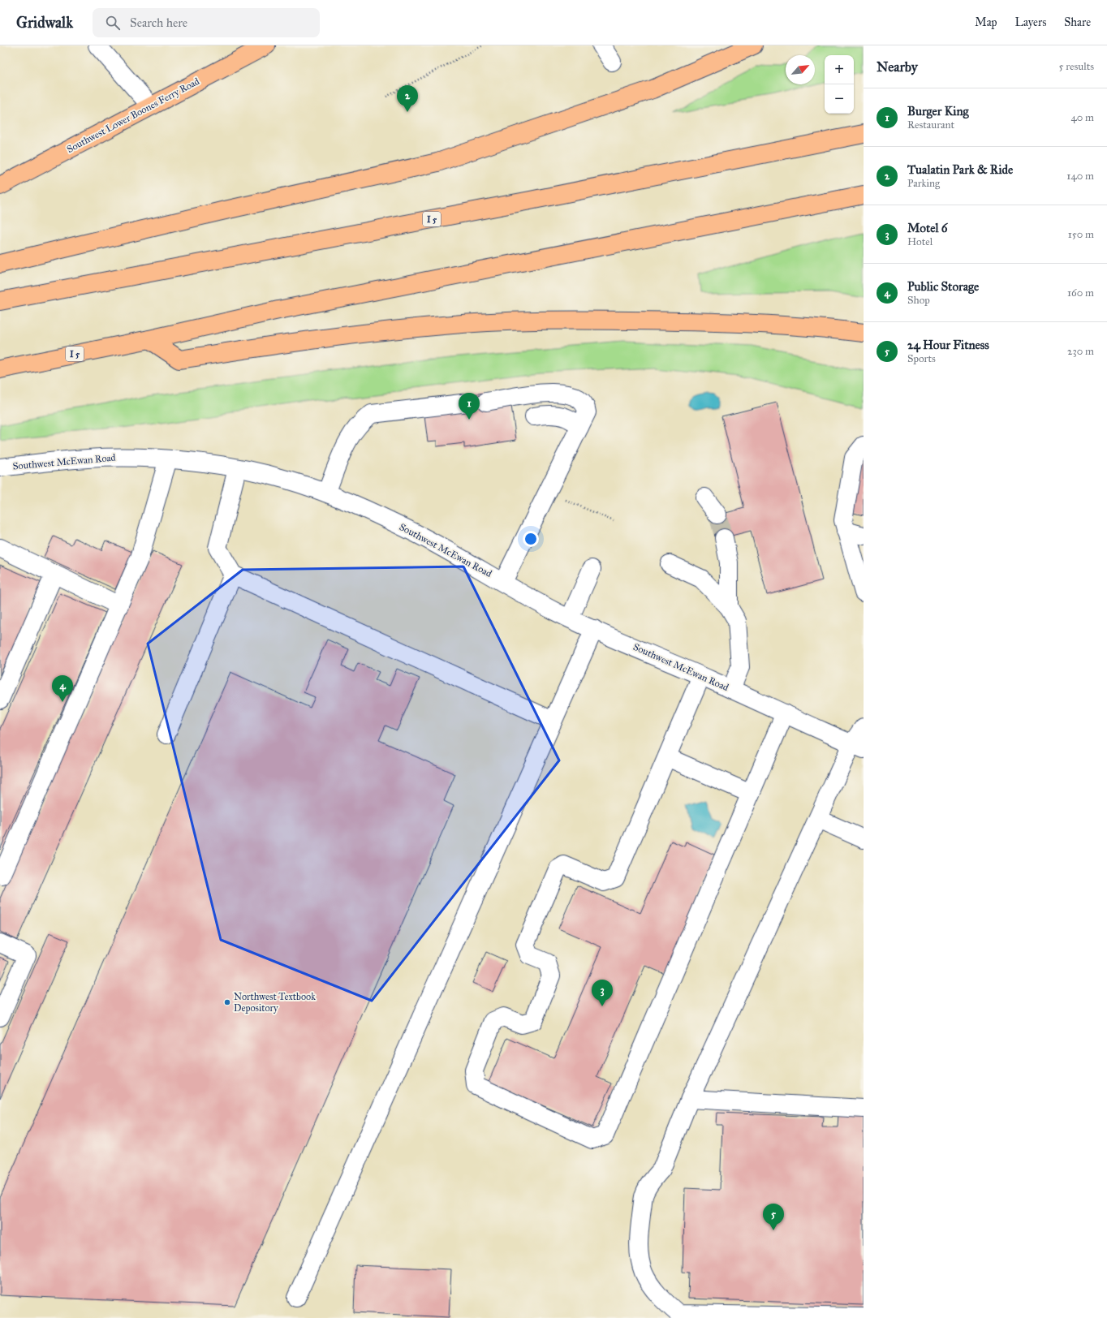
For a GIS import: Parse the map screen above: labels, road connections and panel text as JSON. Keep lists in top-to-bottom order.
{
  "streets": {
    "main road": ["Southwest Lower Boones Ferry Road", "I 5"],
    "street": ["Southwest McEwan Road"]
  },
  "places": ["Northwest Textbook Depository"],
  "north": "top right",
  "page": {
    "header": "Gridwalk",
    "search": "Search here",
    "nav": ["Map", "Layers", "Share"],
    "heading": ["Nearby", "5 results"],
    "map_buttons": ["+", "−"],
    "pins": [
      "2",
      "1",
      "4",
      "3",
      "5"
    ],
    "list": [
      {
        "mark": "1",
        "name": "Burger King",
        "note": "Restaurant",
        "value": "40 m"
      },
      {
        "mark": "2",
        "name": "Tualatin Park & Ride",
        "note": "Parking",
        "value": "140 m"
      },
      {
        "mark": "3",
        "name": "Motel 6",
        "note": "Hotel",
        "value": "150 m"
      },
      {
        "mark": "4",
        "name": "Public Storage",
        "note": "Shop",
        "value": "160 m"
      },
      {
        "mark": "5",
        "name": "24 Hour Fitness",
        "note": "Sports",
        "value": "230 m"
      }
    ]
  }
}
